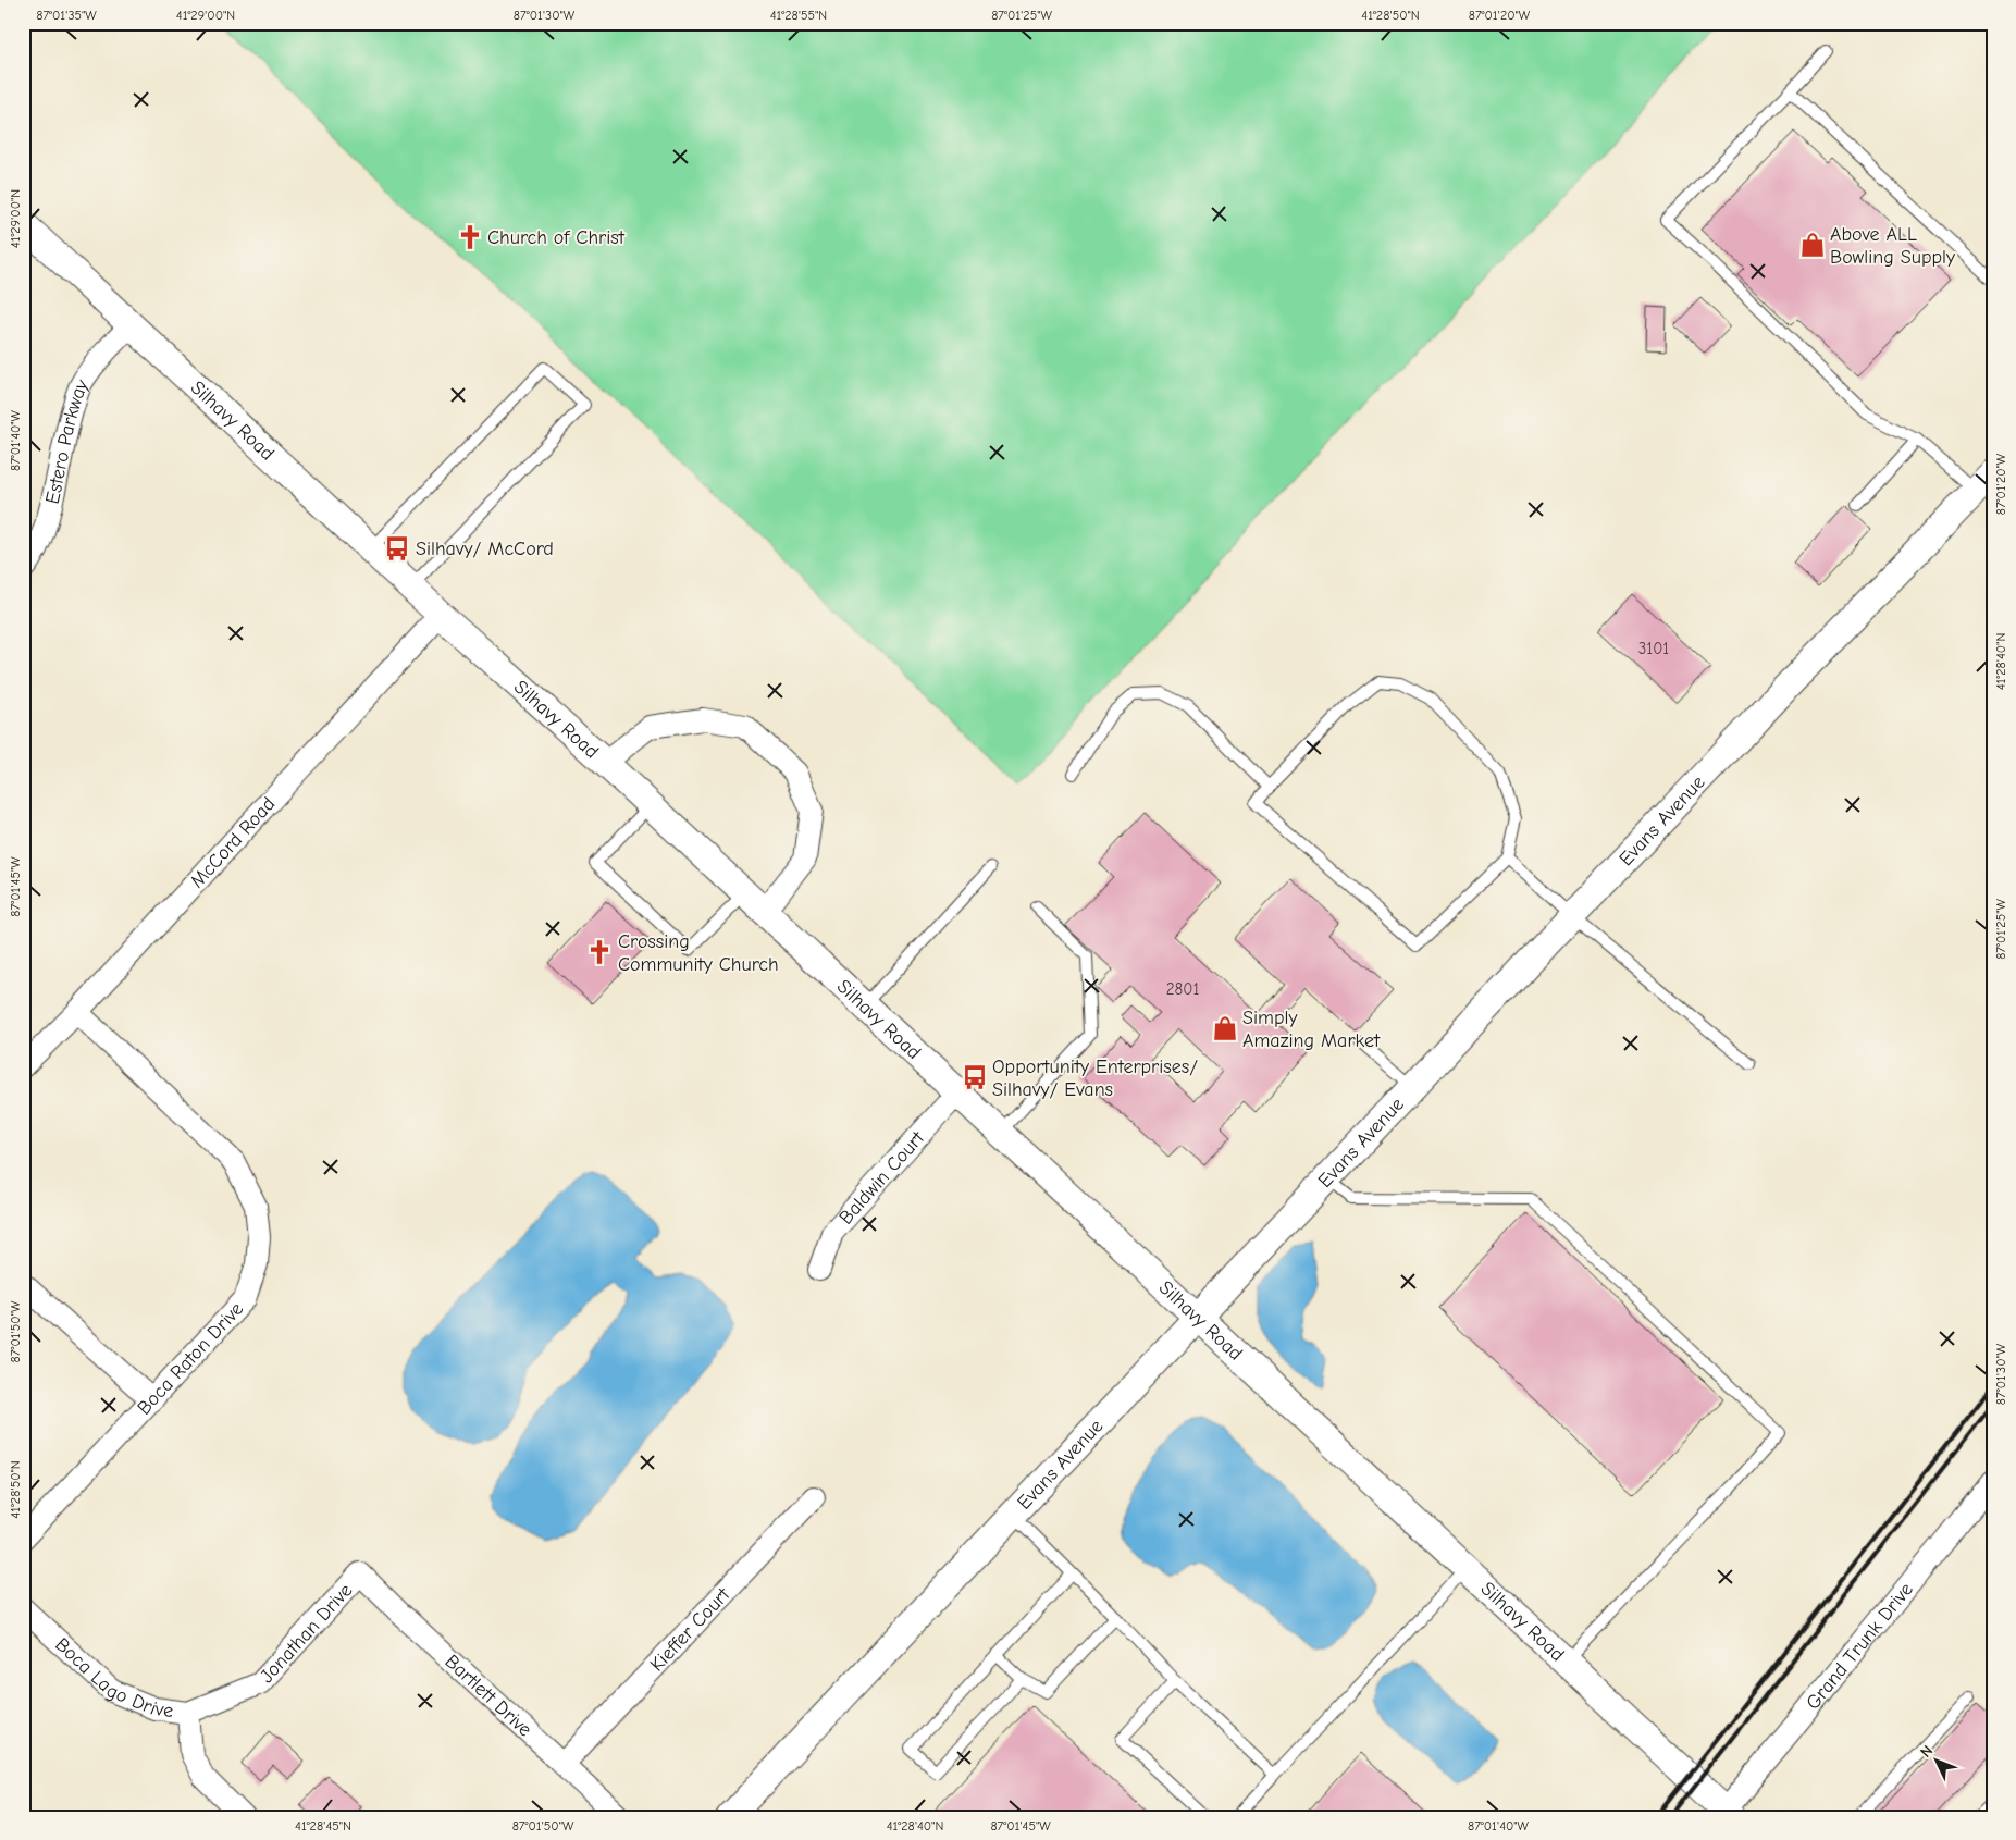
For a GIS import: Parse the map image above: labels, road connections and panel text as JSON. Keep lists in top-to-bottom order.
{
  "streets": {
    "street": [
      "Silhavy Road",
      "Estero Parkway",
      "Evans Avenue",
      "McCord Road",
      "Baldwin Court",
      "Boca Raton Drive",
      "Kieffer Court",
      "Jonathan Drive",
      "Grand Trunk Drive",
      "Boca Lago Drive",
      "Bartlett Drive"
    ]
  },
  "crossings": [
    ["Silhavy Road", "Estero Parkway"],
    ["Silhavy Road", "Evans Avenue"],
    ["Silhavy Road", "McCord Road"],
    ["Silhavy Road", "Baldwin Court"],
    ["Silhavy Road", "Grand Trunk Drive"],
    ["McCord Road", "Boca Raton Drive"],
    ["Kieffer Court", "Bartlett Drive"],
    ["Jonathan Drive", "Boca Lago Drive"],
    ["Jonathan Drive", "Bartlett Drive"]
  ],
  "places": {
    "church": ["Church of Christ", "Crossing Community Church"],
    "shop": ["Above ALL Bowling Supply", "Simply Amazing Market"],
    "bus stop": ["Silhavy/ McCord", "Opportunity Enterprises/ Silhavy/ Evans"]
  },
  "house_numbers": ["3101", "2801"],
  "north": "top left",
  "coordinates": [
    "87°01'35\"W",
    "41°29'00\"N",
    "87°01'30\"W",
    "41°28'55\"N",
    "87°01'25\"W",
    "41°28'50\"N",
    "87°01'20\"W",
    "87°01'40\"W",
    "41°28'40\"N",
    "87°01'45\"W",
    "87°01'50\"W",
    "41°28'45\"N"
  ]
}
